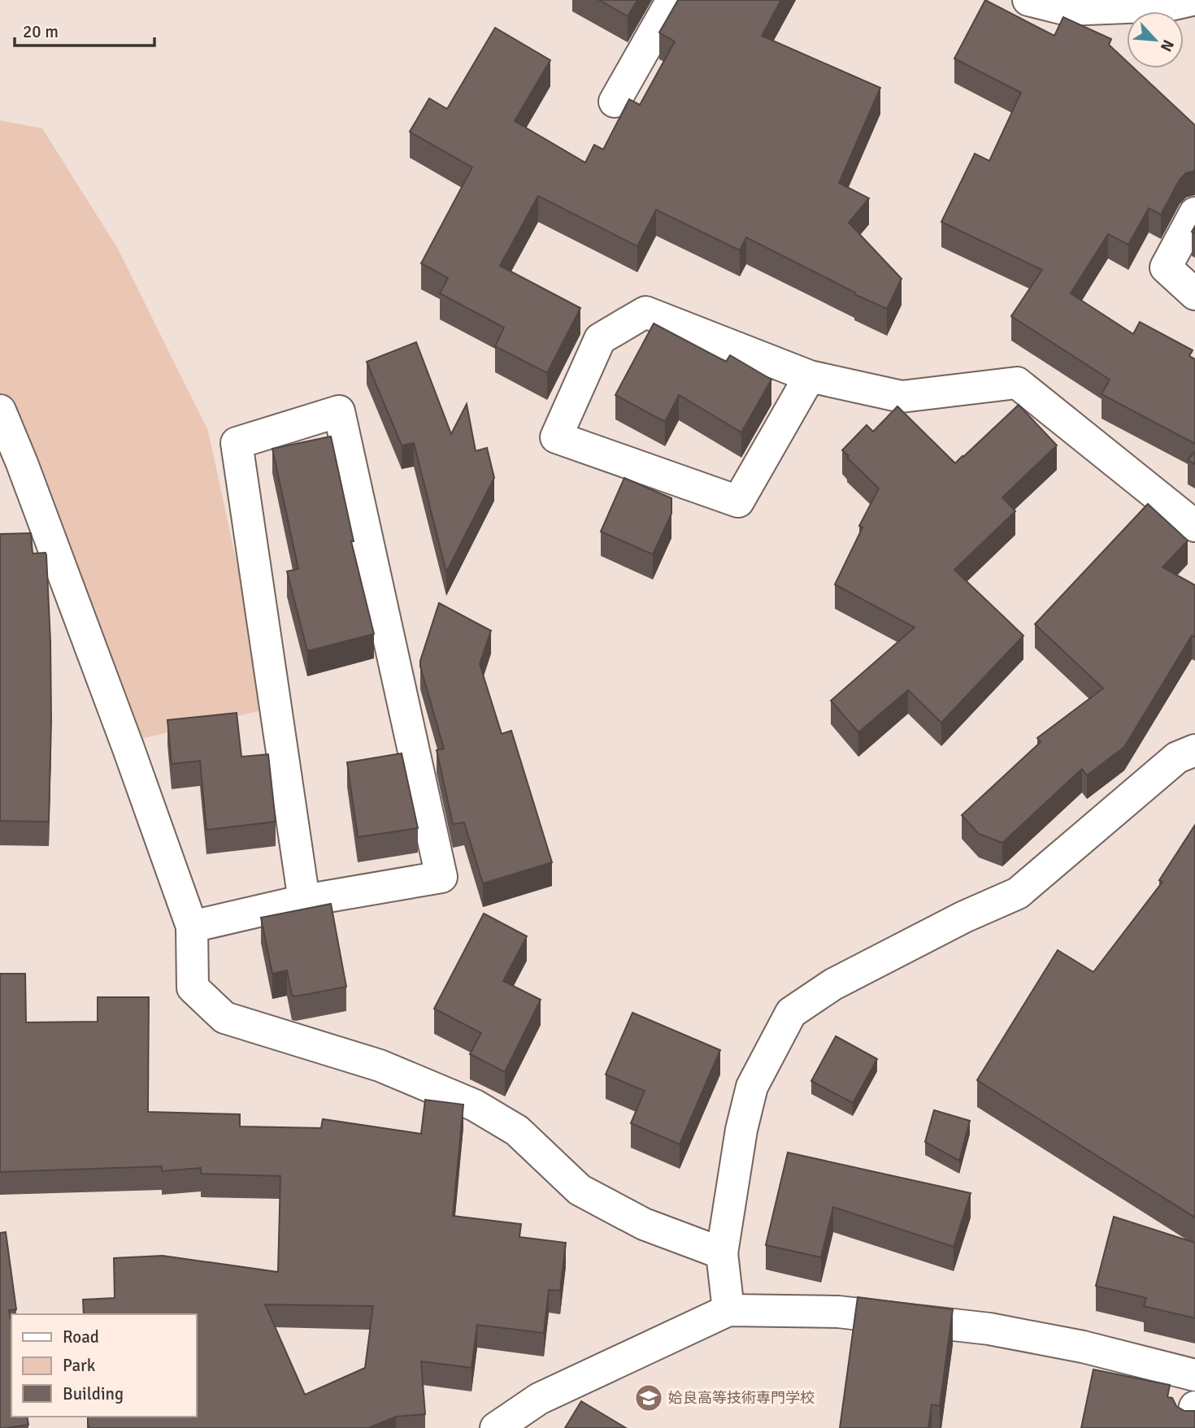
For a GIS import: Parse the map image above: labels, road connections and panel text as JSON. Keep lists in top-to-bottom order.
{
  "places": {
    "school or university": ["姶良高等技術専門学校"]
  },
  "legend": ["Road", "Park", "Building"],
  "scale_bar": "20 m",
  "north": "bottom right"
}
